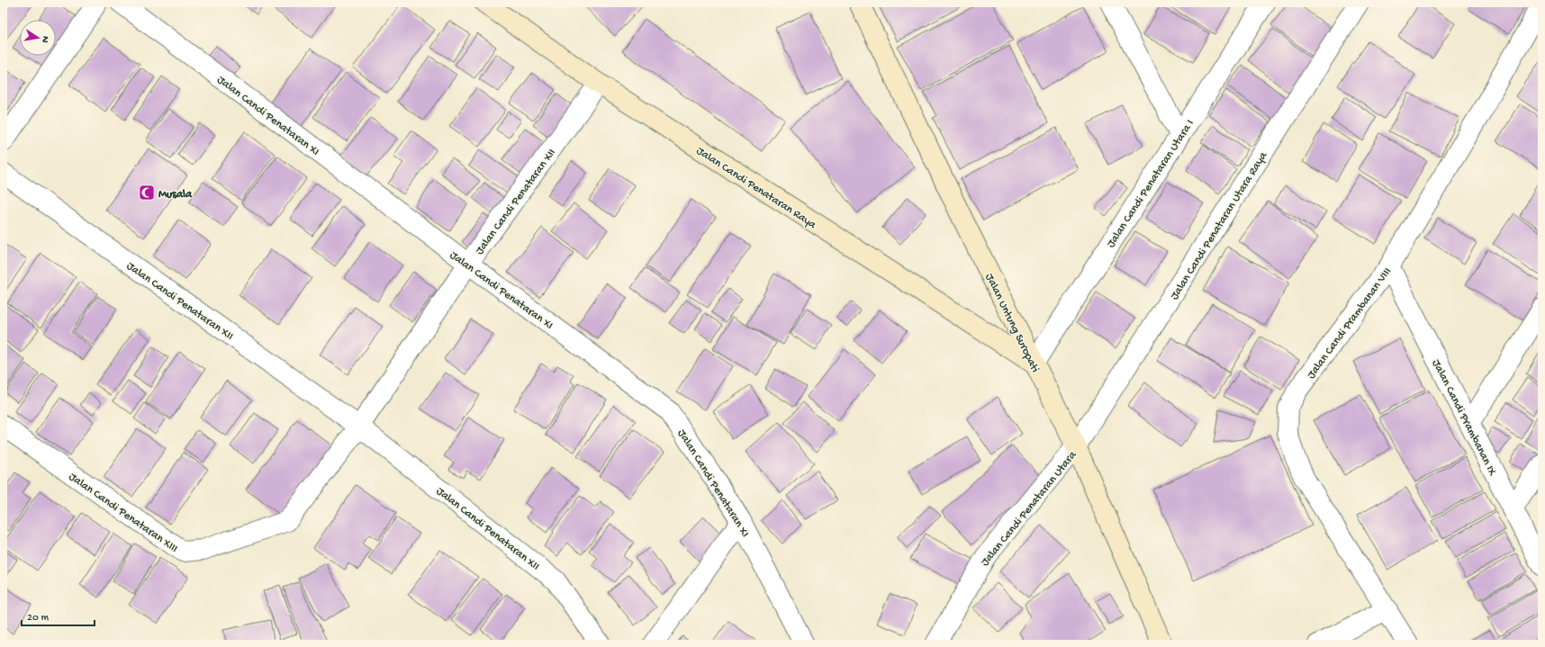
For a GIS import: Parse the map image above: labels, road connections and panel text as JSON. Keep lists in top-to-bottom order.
{
  "streets": {
    "main road": ["Jalan Candi Penataran Raya", "Jalan Untung Suropati"],
    "street": [
      "Jalan Candi Penataran XI",
      "Jalan Candi Penataran Utara I",
      "Jalan Candi Penataran XII",
      "Jalan Candi Penataran Utara Raya",
      "Jalan Candi Prambanan VIII",
      "Jalan Candi Prambanan IX",
      "Jalan Candi Penataran Utara",
      "Jalan Candi Penataran XIII"
    ]
  },
  "crossings": [
    ["Jalan Candi Penataran XI", "Jalan Candi Penataran XII"],
    ["Jalan Candi Penataran Utara I", "Jalan Candi Penataran Raya"],
    ["Jalan Candi Penataran Utara I", "Jalan Untung Suropati"],
    ["Jalan Candi Penataran Raya", "Jalan Candi Penataran XII"],
    ["Jalan Candi Penataran Raya", "Jalan Untung Suropati"],
    ["Jalan Candi Penataran XII", "Jalan Candi Penataran XIII"],
    ["Jalan Candi Penataran Utara Raya", "Jalan Untung Suropati"],
    ["Jalan Candi Penataran Utara Raya", "Jalan Candi Penataran Utara"],
    ["Jalan Untung Suropati", "Jalan Candi Penataran Utara"],
    ["Jalan Candi Prambanan VIII", "Jalan Candi Prambanan IX"]
  ],
  "places": {
    "mosque": ["Musala"]
  },
  "scale_bar": "20 m",
  "north": "right"
}
